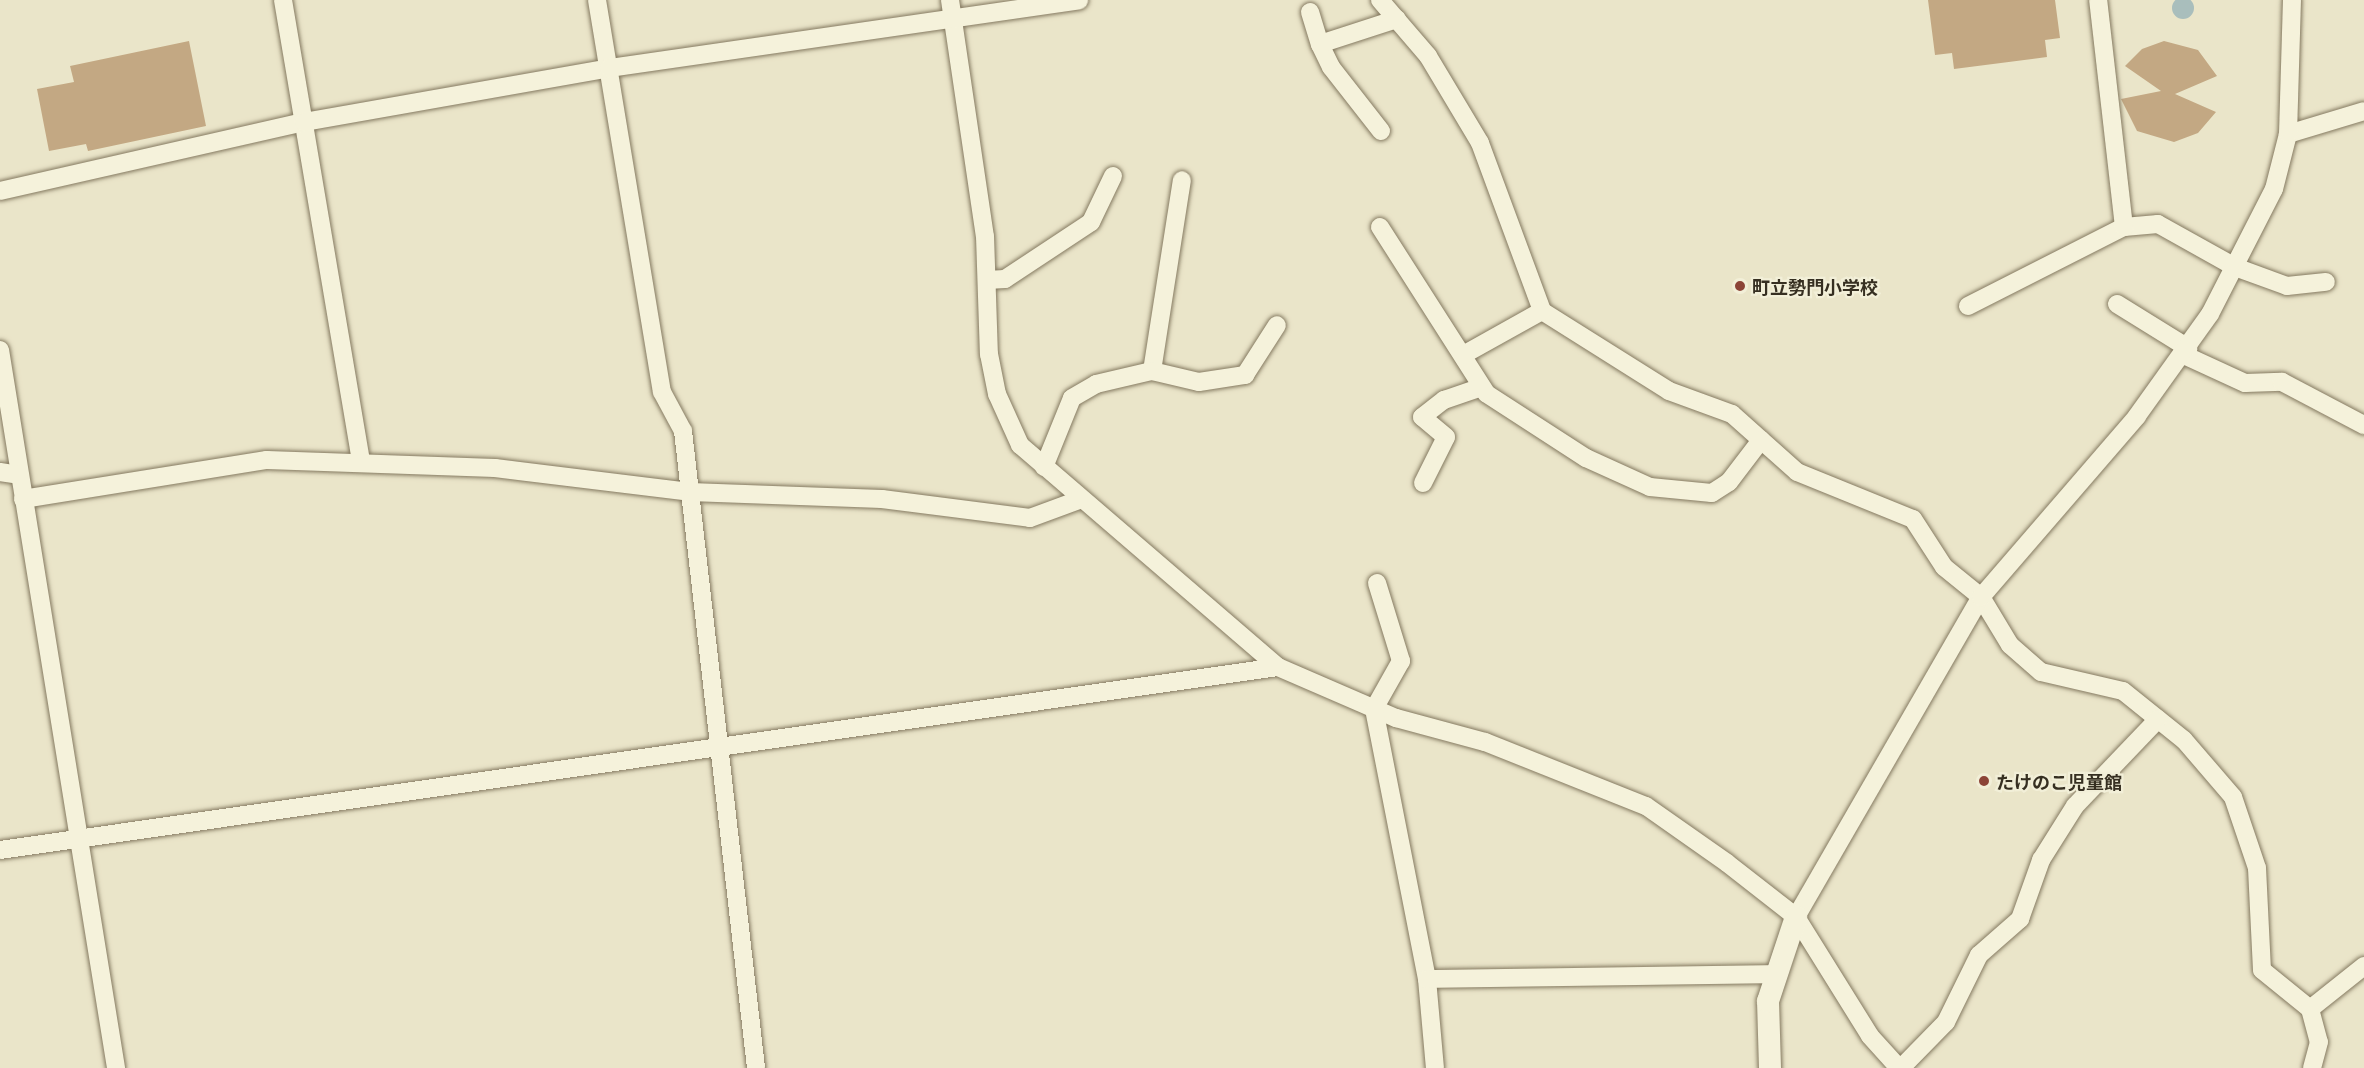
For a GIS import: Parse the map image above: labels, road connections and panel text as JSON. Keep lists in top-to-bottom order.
{
  "places": ["町立勢門小学校", "たけのこ児童館"]
}
